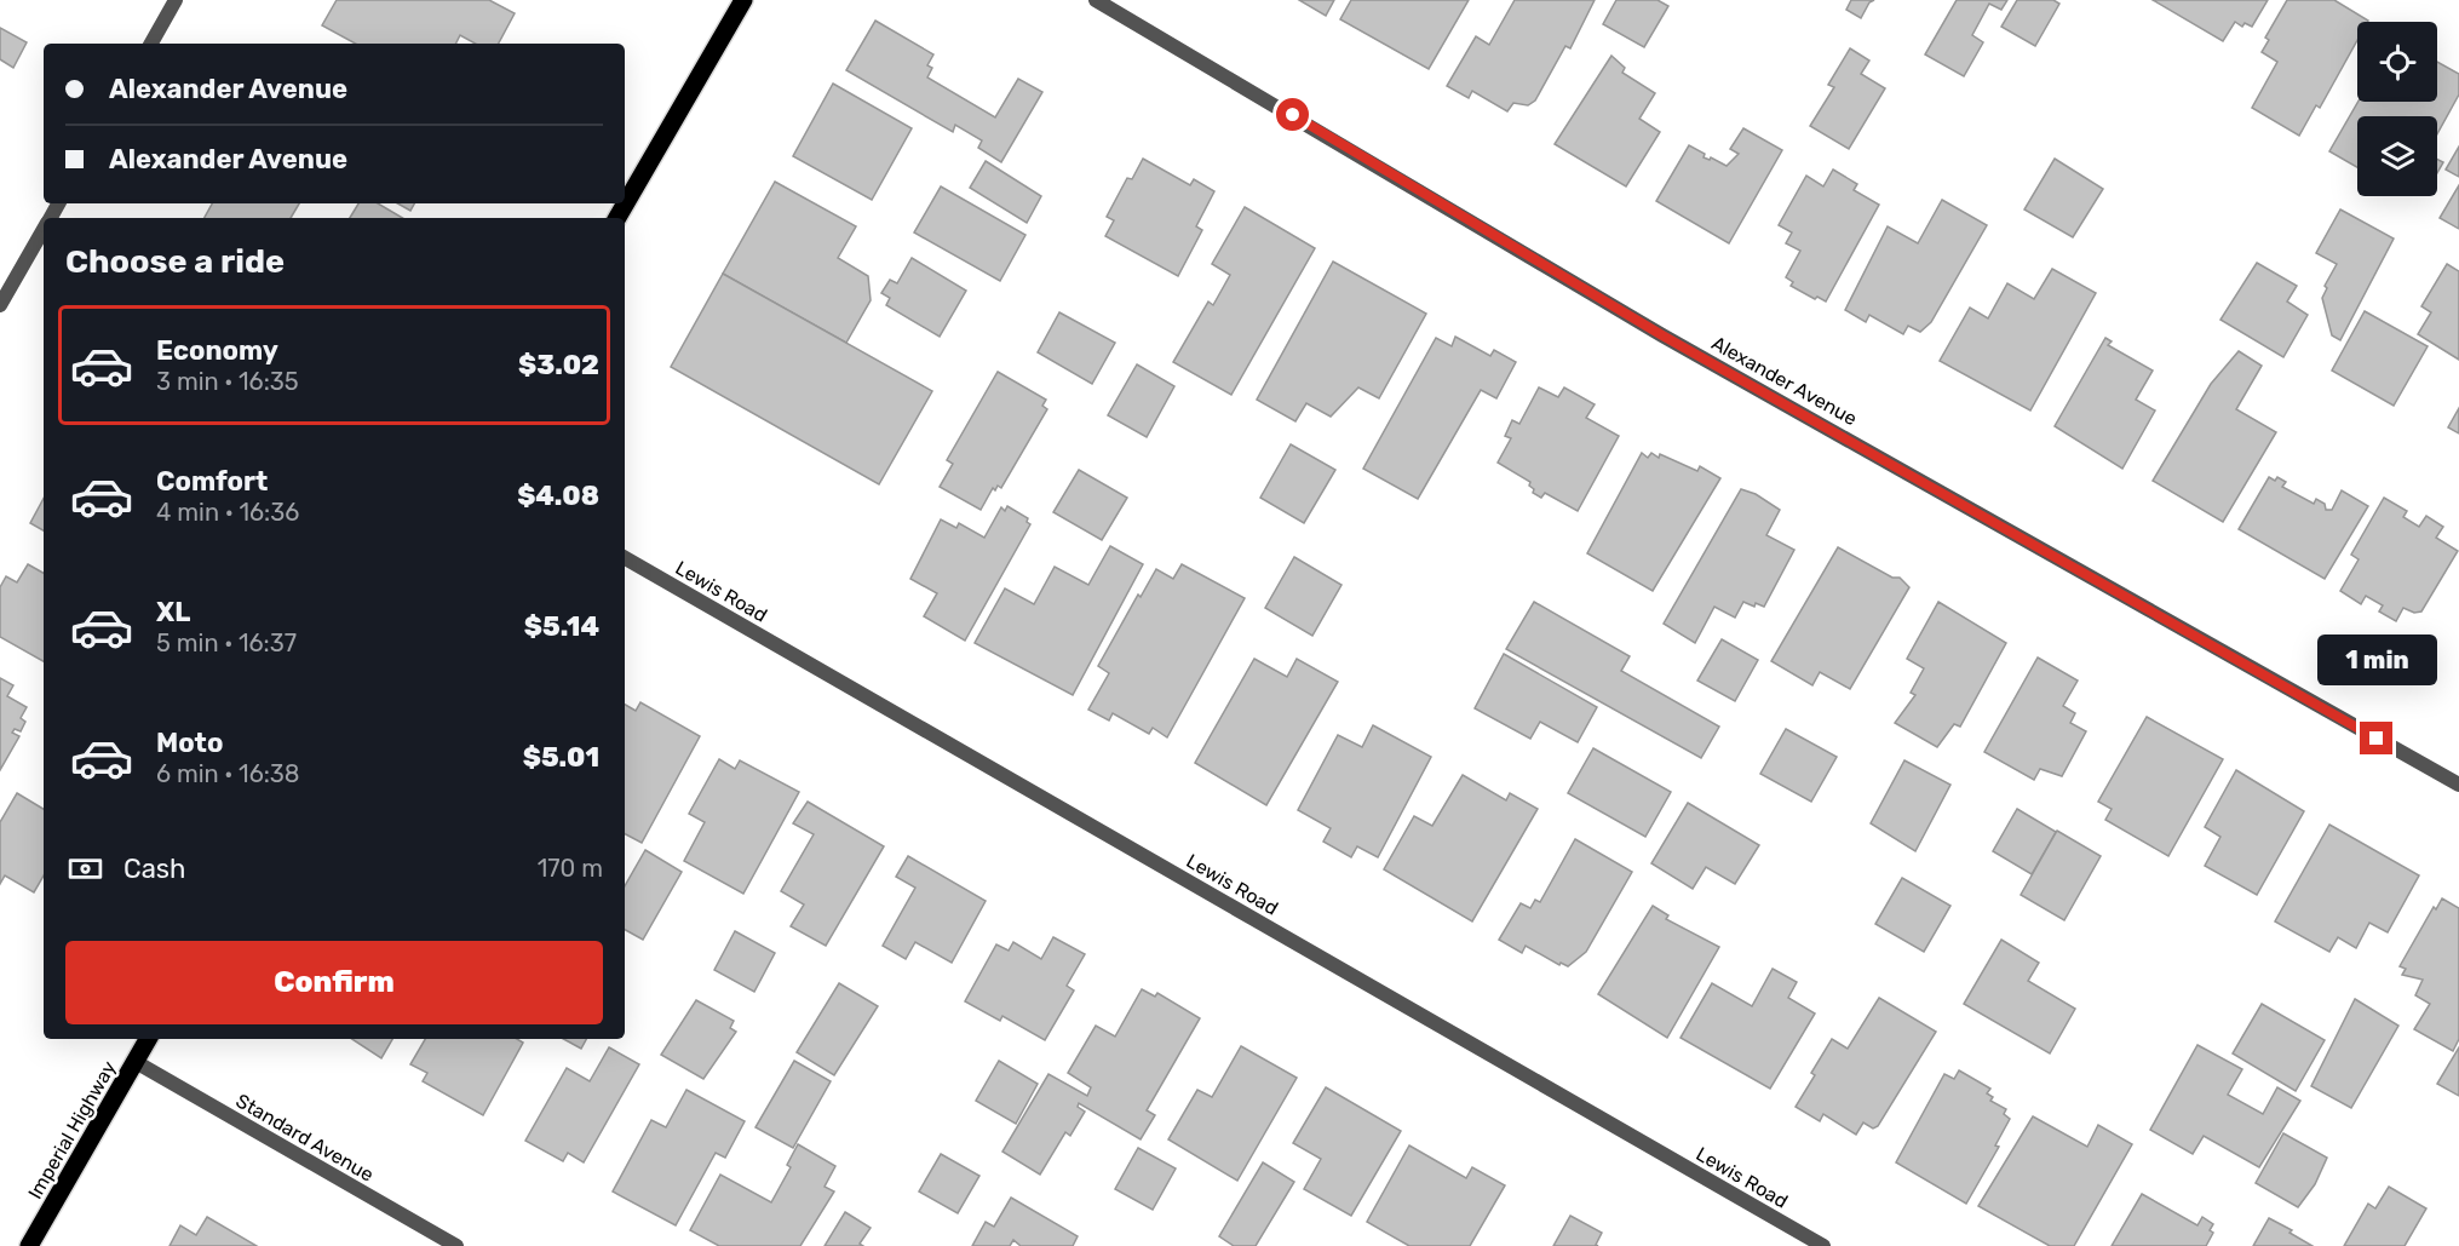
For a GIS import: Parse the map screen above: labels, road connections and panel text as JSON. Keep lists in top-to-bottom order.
{
  "streets": {
    "main road": ["Imperial Highway"],
    "street": ["Alexander Avenue", "Lewis Road", "Standard Avenue"]
  },
  "crossings": [
    ["Imperial Highway", "Standard Avenue"]
  ],
  "page": {
    "banner": ["Alexander Avenue", "Alexander Avenue"],
    "heading": "Choose a ride",
    "list": [
      {
        "name": "Economy",
        "note": "3 min · 16:35",
        "value": "$3.02"
      },
      {
        "name": "Comfort",
        "note": "4 min · 16:36",
        "value": "$4.08"
      },
      {
        "name": "XL",
        "note": "5 min · 16:37",
        "value": "$5.14"
      },
      {
        "name": "Moto",
        "note": "6 min · 16:38",
        "value": "$5.01"
      }
    ],
    "bubble": "1 min",
    "pay": ["Cash", "170 m"],
    "buttons": "Confirm"
  }
}
